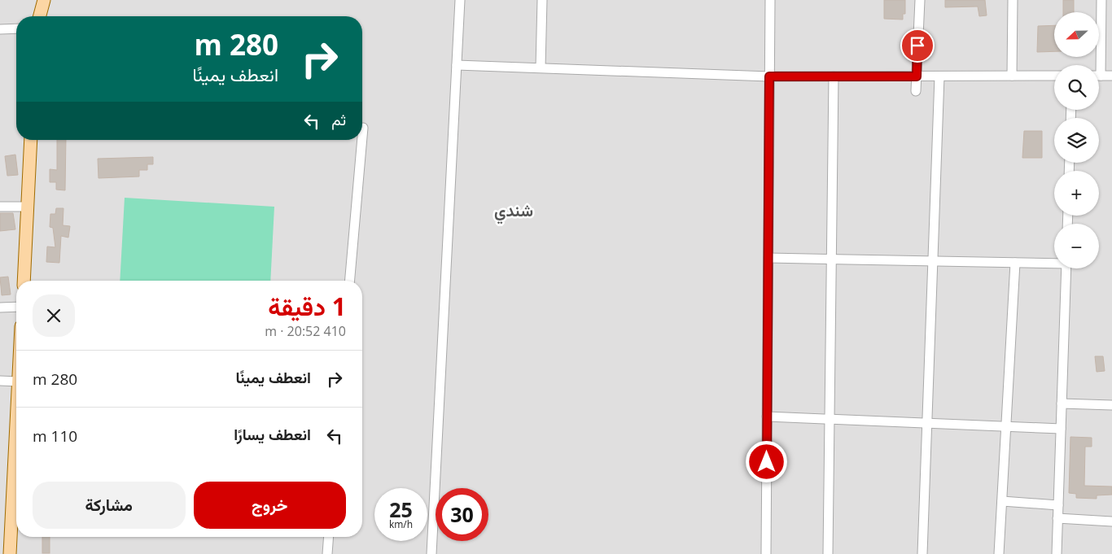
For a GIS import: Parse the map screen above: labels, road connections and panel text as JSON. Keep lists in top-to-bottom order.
{
  "districts": ["شندي"],
  "north": "left",
  "page": {
    "map_buttons": ["+", "−"],
    "turn": ["280 m", "انعطف يمينًا"],
    "then": "ثم",
    "heading": ["1 دقيقة", "410 m · 20:52"],
    "list": [
      {
        "name": "انعطف يمينًا",
        "value": "280 m"
      },
      {
        "name": "انعطف يسارًا",
        "value": "110 m"
      }
    ],
    "buttons": ["خروج", "مشاركة"],
    "speed": "25 km/h",
    "limit": "30"
  }
}
